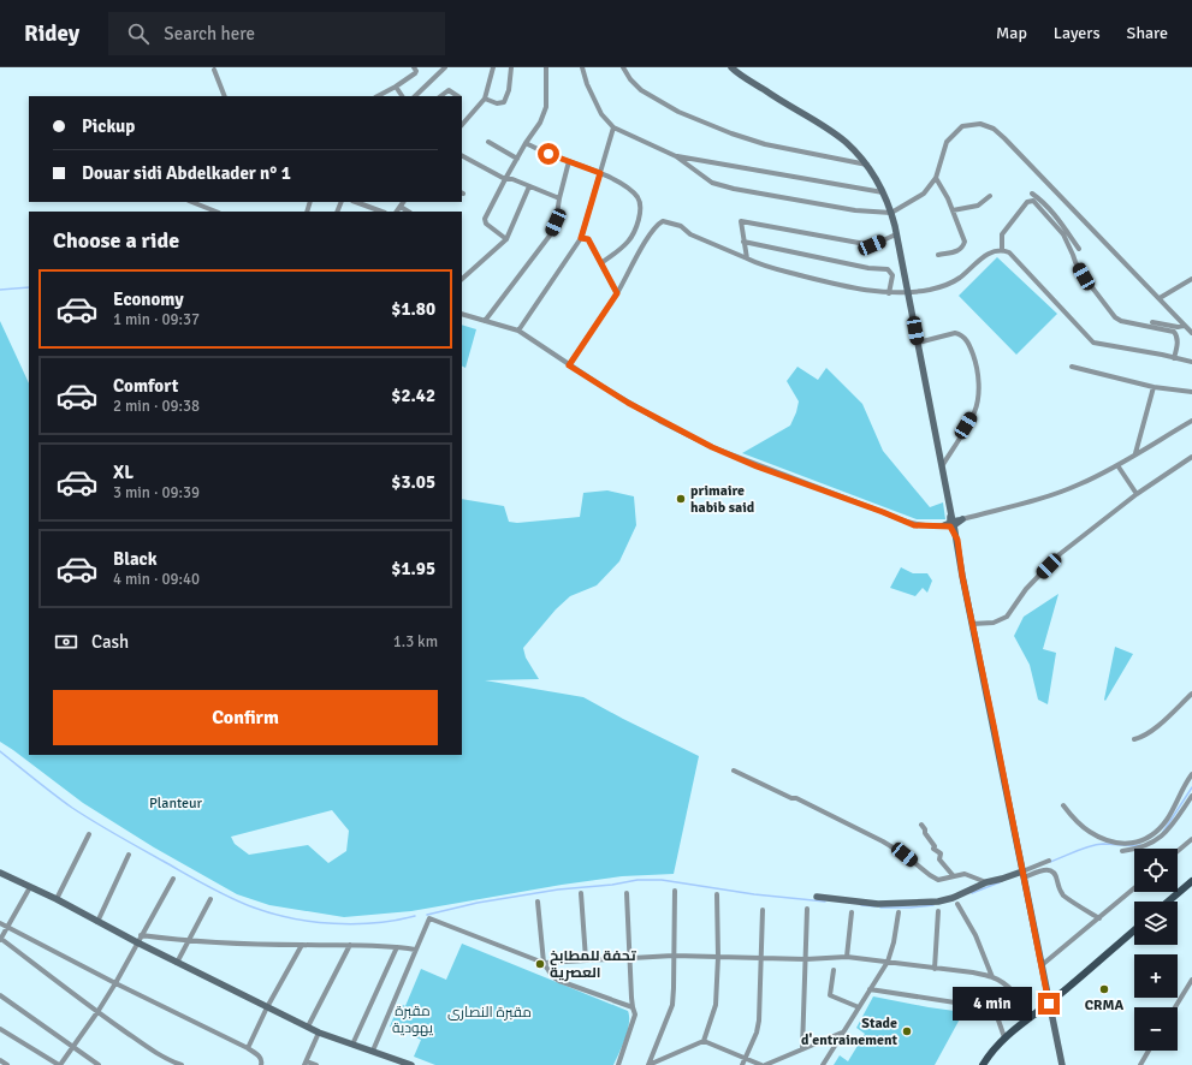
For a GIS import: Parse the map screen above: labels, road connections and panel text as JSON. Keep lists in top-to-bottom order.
{
  "parks": ["Planteur", "مقبرة يهودية", "مقبرة النصارى"],
  "places": [
    "primaire habib said",
    "تحفة للمطابخ العصرية",
    "CRMA",
    "Stade d'entrainement"
  ],
  "page": {
    "header": "Ridey",
    "search": "Search here",
    "nav": ["Map", "Layers", "Share"],
    "banner": ["Pickup", "Douar sidi Abdelkader n° 1"],
    "heading": "Choose a ride",
    "list": [
      {
        "name": "Economy",
        "note": "1 min · 09:37",
        "value": "$1.80"
      },
      {
        "name": "Comfort",
        "note": "2 min · 09:38",
        "value": "$2.42"
      },
      {
        "name": "XL",
        "note": "3 min · 09:39",
        "value": "$3.05"
      },
      {
        "name": "Black",
        "note": "4 min · 09:40",
        "value": "$1.95"
      }
    ],
    "pay": ["Cash", "1.3 km"],
    "buttons": "Confirm",
    "map_buttons": ["+", "−"],
    "bubble": "4 min"
  }
}
